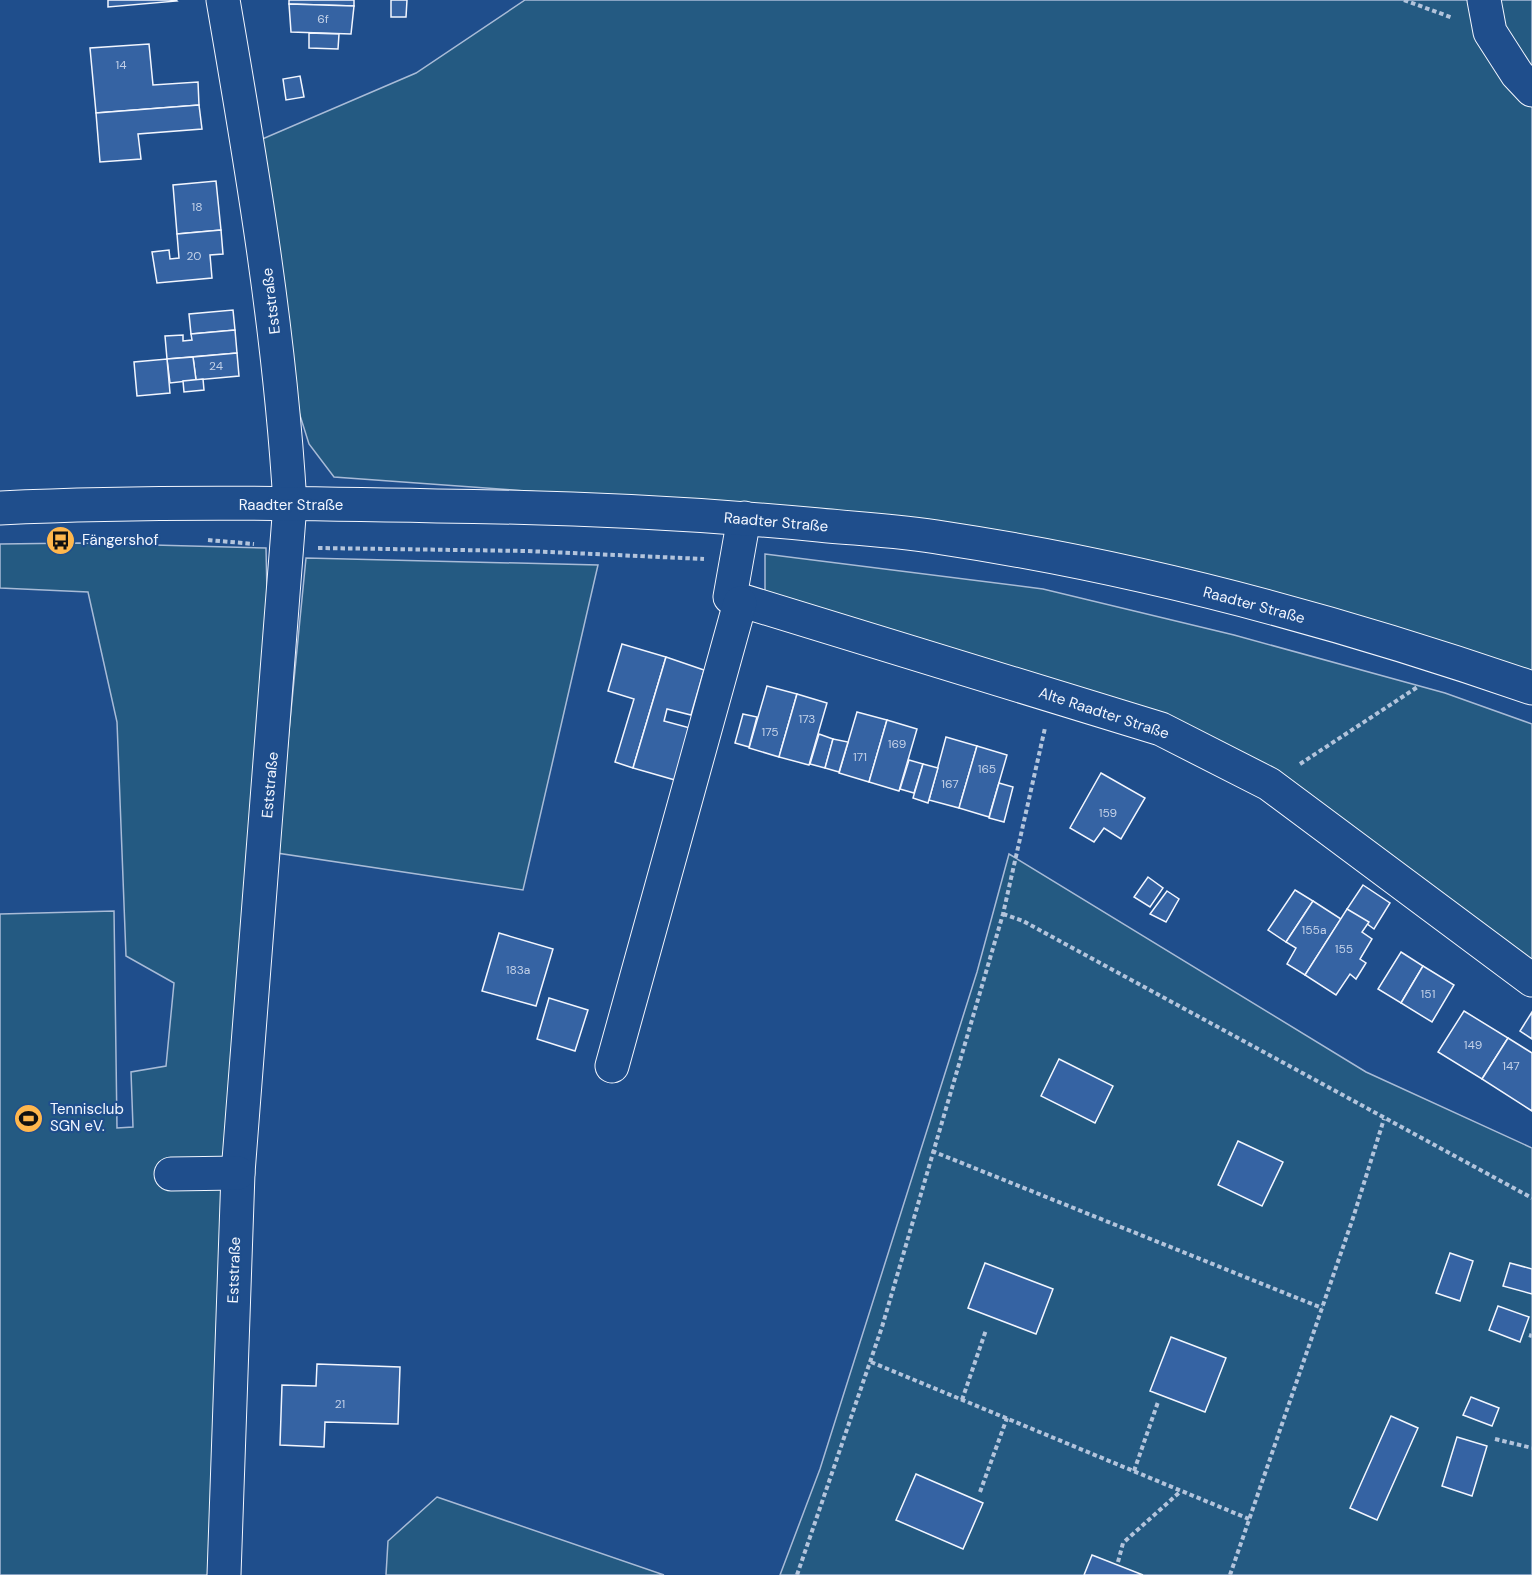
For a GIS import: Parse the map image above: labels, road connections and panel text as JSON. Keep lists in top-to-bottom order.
{
  "streets": {
    "street": ["Eststraße", "Raadter Straße", "Alte Raadter Straße"]
  },
  "crossings": [
    ["Eststraße", "Raadter Straße"]
  ],
  "places": {
    "bus stop": ["Fängershof"],
    "sports": ["Tennisclub SGN eV."]
  },
  "house_numbers": [
    "6f",
    "14",
    "18",
    "20",
    "24",
    "173",
    "175",
    "169",
    "171",
    "165",
    "167",
    "159",
    "155a",
    "155",
    "183a",
    "151",
    "149",
    "147",
    "21"
  ]
}
